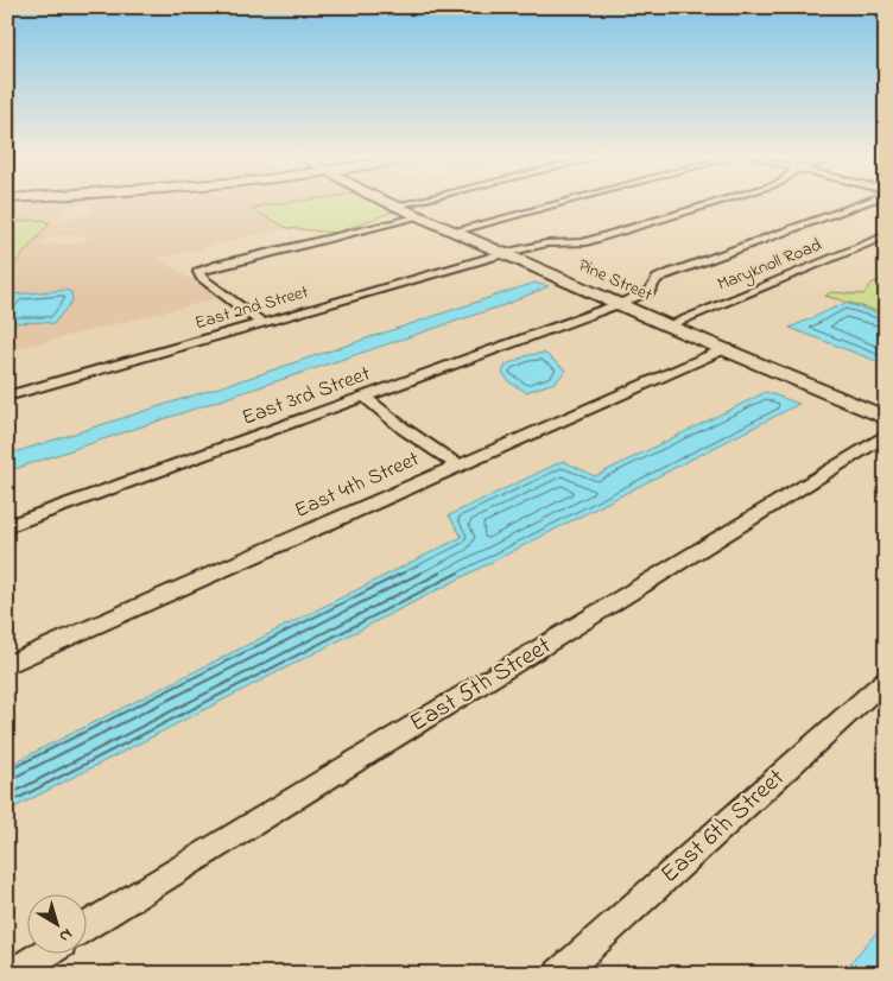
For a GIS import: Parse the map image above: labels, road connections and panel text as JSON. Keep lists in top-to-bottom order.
{
  "streets": {
    "main road": ["Pine Street"],
    "street": [
      "Maryknoll Road",
      "East 2nd Street",
      "East 3rd Street",
      "East 4th Street",
      "East 5th Street",
      "East 6th Street"
    ]
  },
  "crossings": [
    ["Maryknoll Road", "Pine Street"],
    ["Pine Street", "East 2nd Street"],
    ["Pine Street", "East 3rd Street"],
    ["Pine Street", "East 4th Street"]
  ],
  "north": "bottom right"
}
